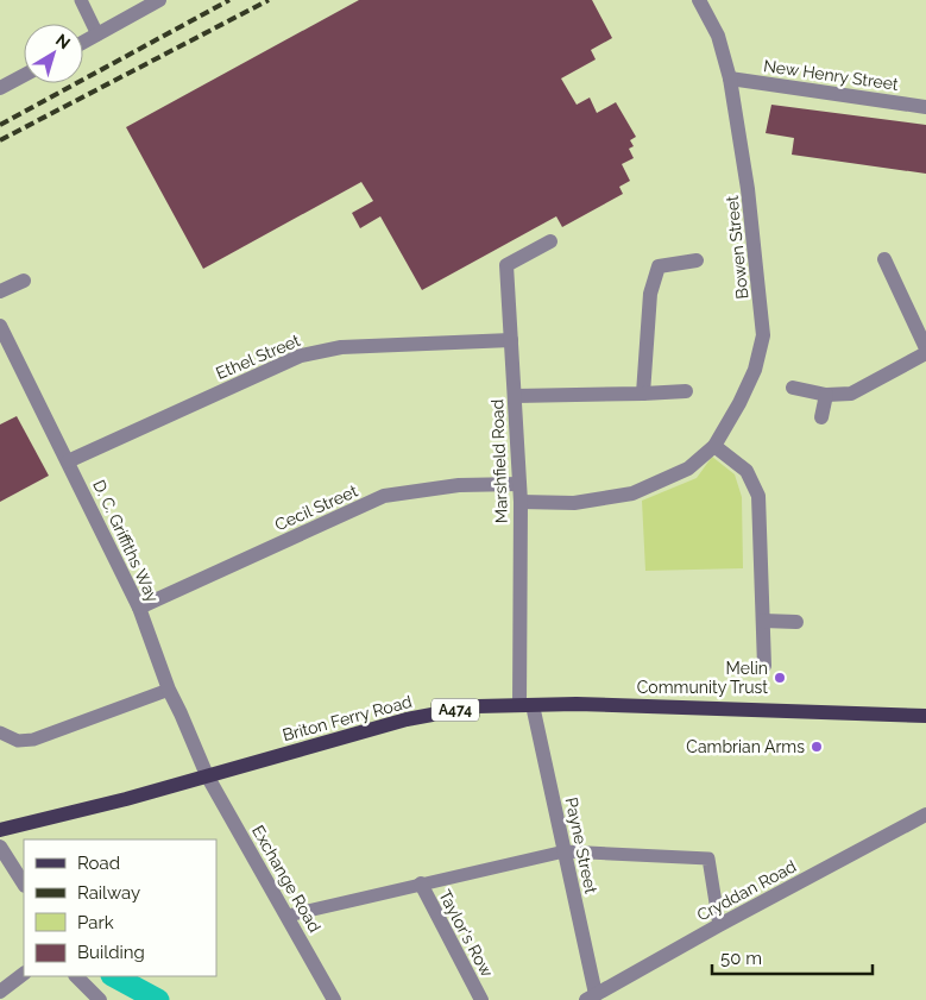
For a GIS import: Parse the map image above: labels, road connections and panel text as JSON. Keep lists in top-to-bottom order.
{
  "streets": {
    "main road": ["A474", "Briton Ferry Road"],
    "street": [
      "New Henry Street",
      "Bowen Street",
      "Ethel Street",
      "Marshfield Road",
      "Cecil Street",
      "D. C. Griffiths Way",
      "Payne Street",
      "Exchange Road",
      "Cryddan Road",
      "Taylor's Row"
    ]
  },
  "crossings": [
    ["New Henry Street", "Bowen Street"],
    ["Bowen Street", "Marshfield Road"],
    ["Ethel Street", "Marshfield Road"],
    ["Ethel Street", "D. C. Griffiths Way"],
    ["Marshfield Road", "Cecil Street"],
    ["Marshfield Road", "Briton Ferry Road"],
    ["Marshfield Road", "Payne Street"],
    ["Cecil Street", "D. C. Griffiths Way"],
    ["D. C. Griffiths Way", "Briton Ferry Road"],
    ["D. C. Griffiths Way", "Exchange Road"],
    ["Briton Ferry Road", "Payne Street"],
    ["Briton Ferry Road", "Exchange Road"],
    ["Payne Street", "Cryddan Road"]
  ],
  "places": ["Melin Community Trust", "Cambrian Arms"],
  "legend": [
    "Road",
    "Railway",
    "Park",
    "Building"
  ],
  "scale_bar": "50 m",
  "north": "top right"
}
